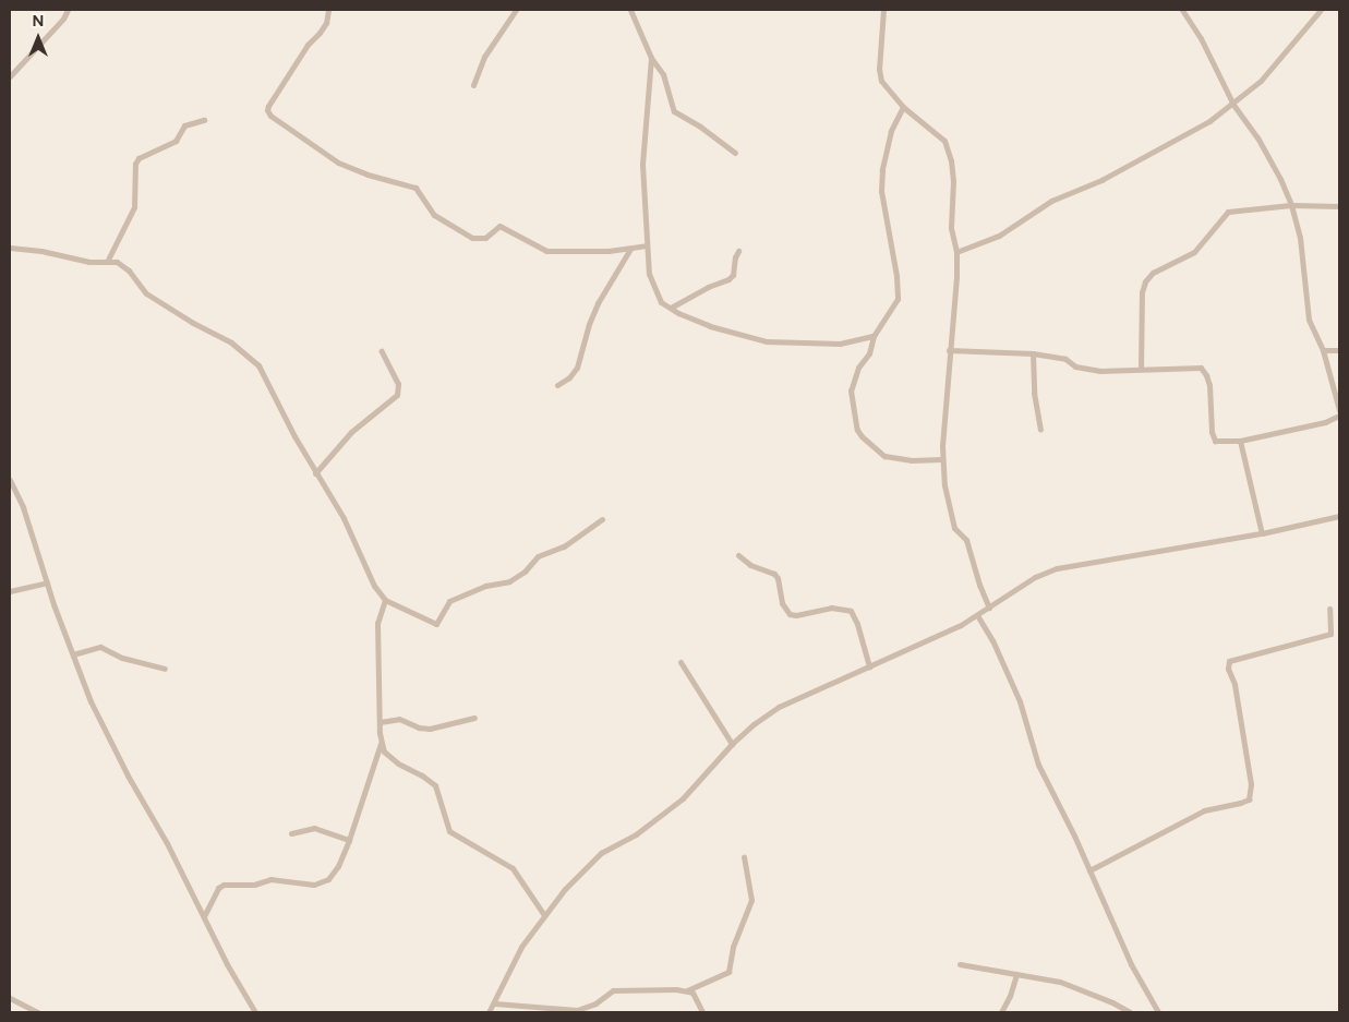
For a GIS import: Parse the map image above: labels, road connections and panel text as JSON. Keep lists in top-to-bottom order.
{
  "north": "top"
}
